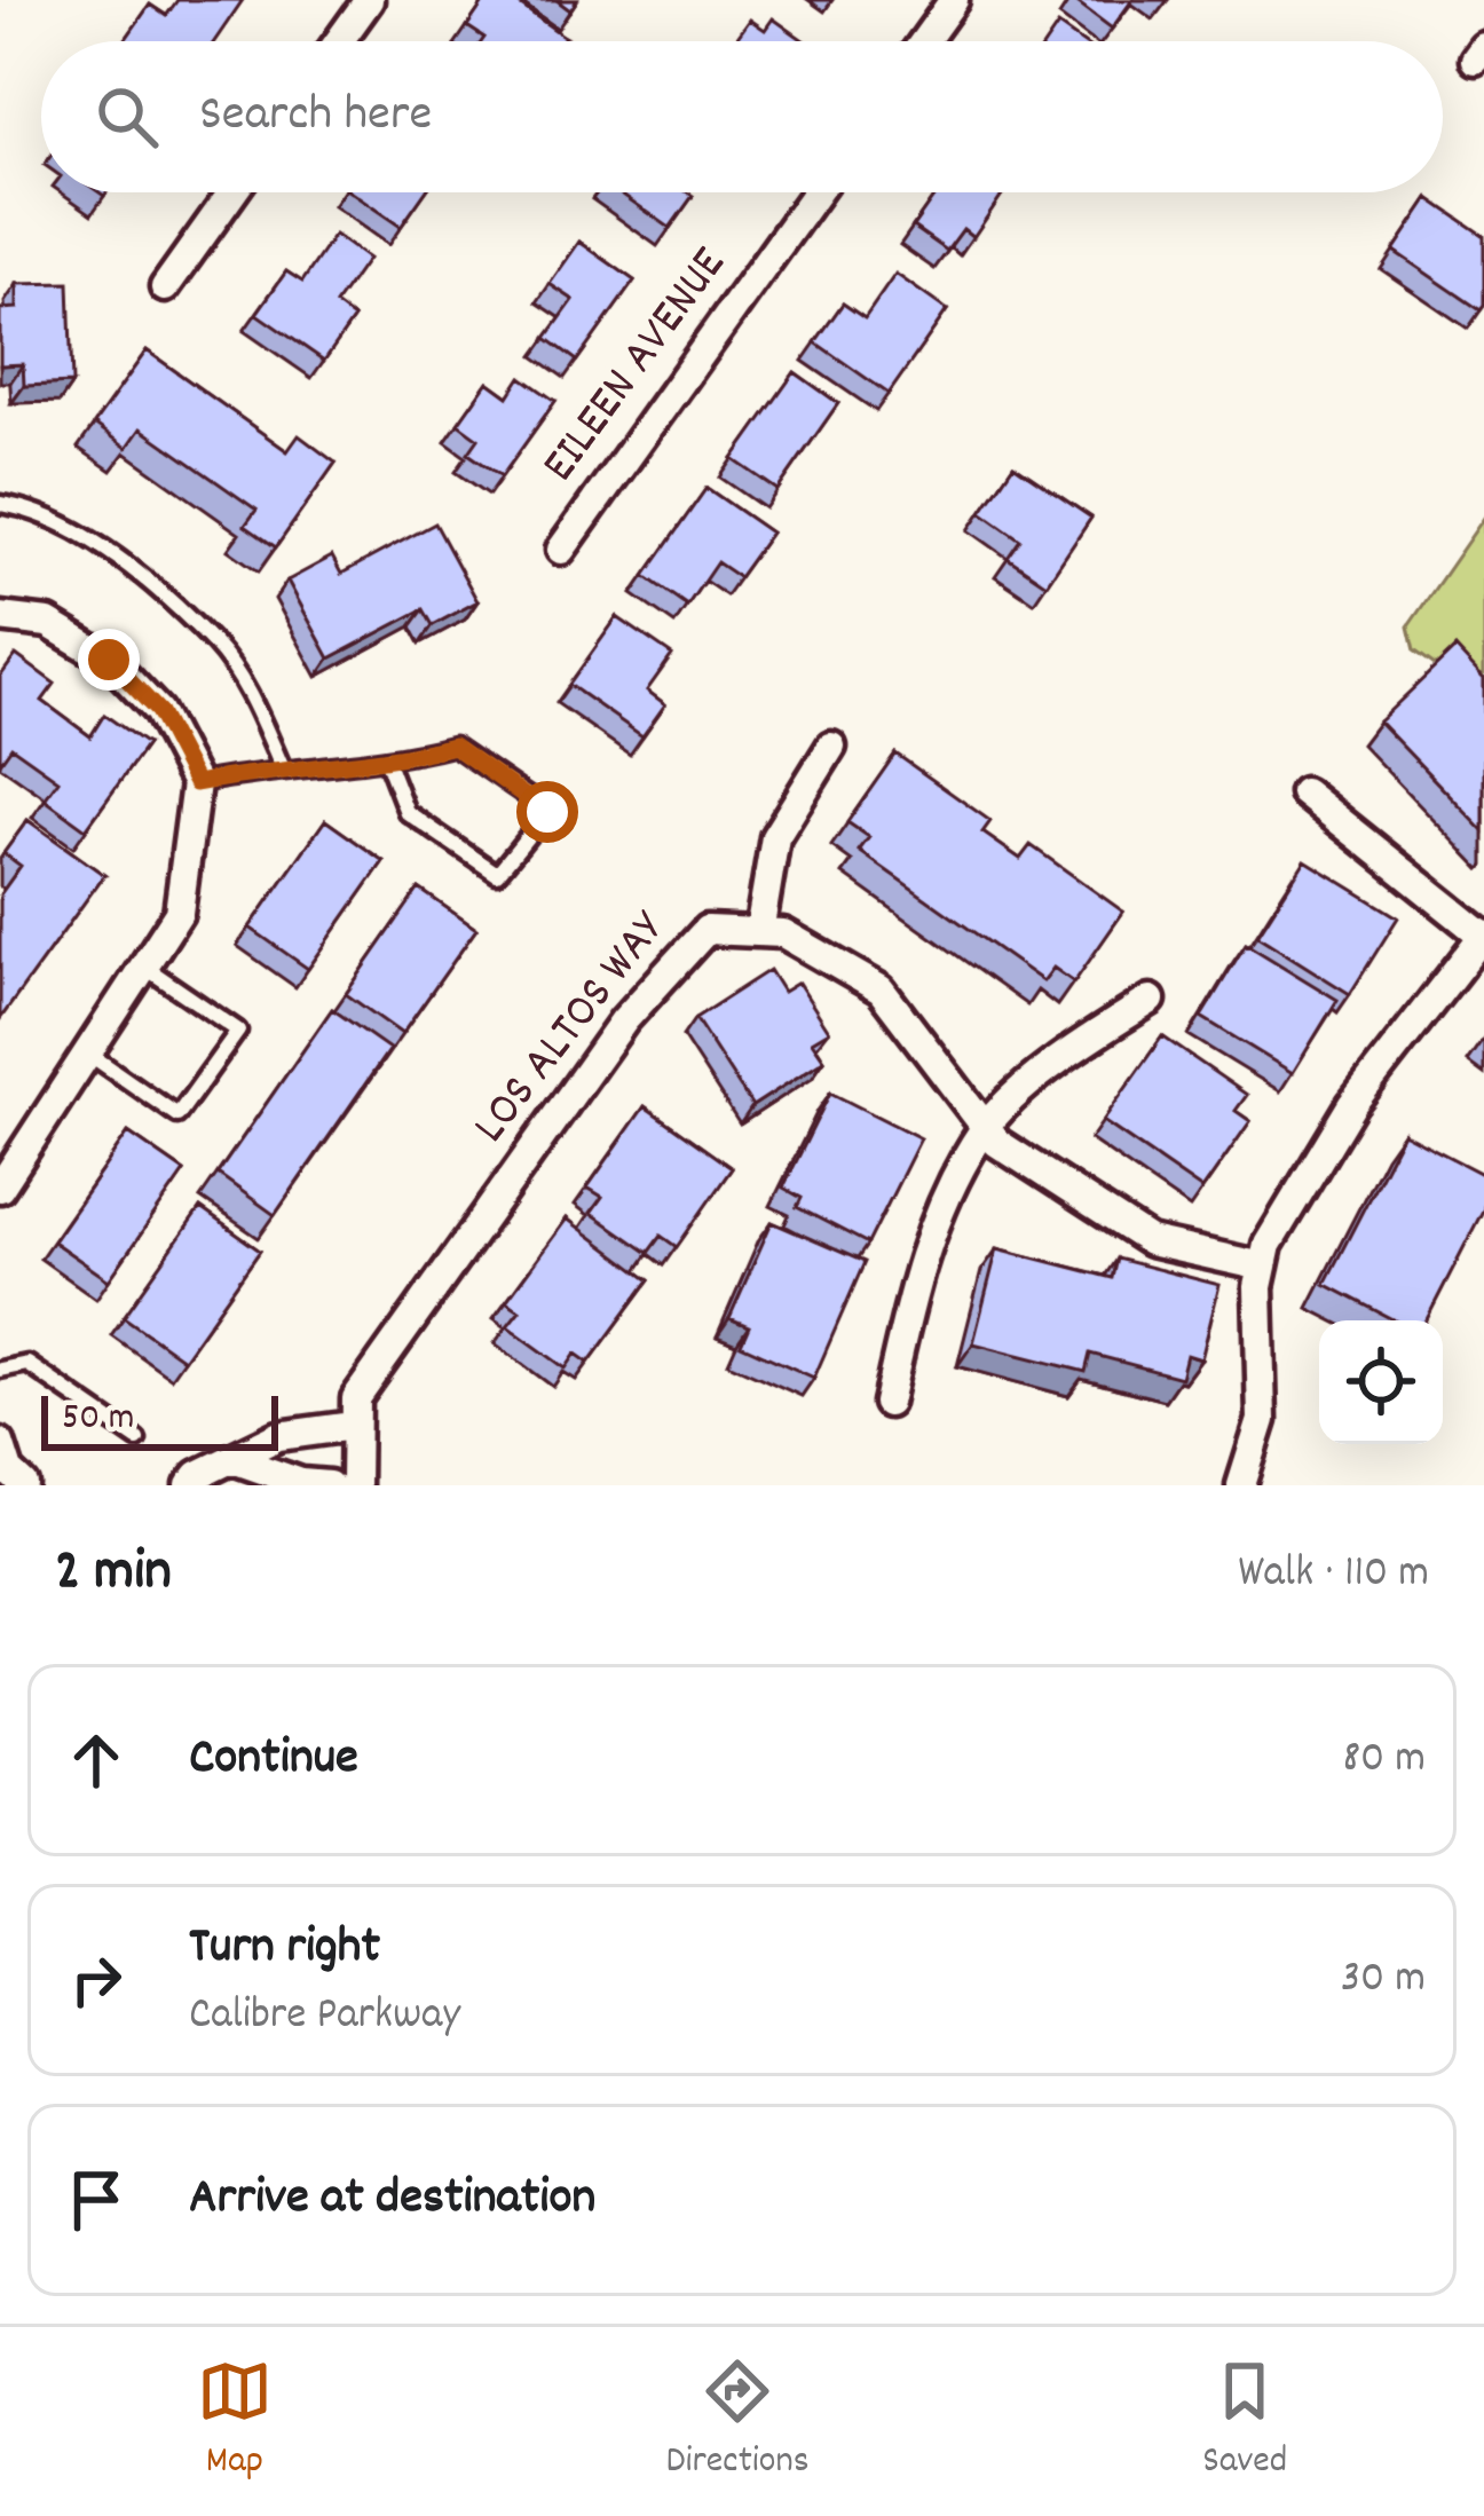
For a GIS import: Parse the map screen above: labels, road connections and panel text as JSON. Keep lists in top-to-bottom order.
{
  "streets": {
    "street": ["EILEEN AVENUE", "LOS ALTOS WAY"]
  },
  "scale_bar": "50 m",
  "page": {
    "search": "Search here",
    "scale": "50 m",
    "heading": ["2 min", "Walk · 110 m"],
    "list": [
      ["Continue", "80 m"],
      ["Turn right", "Calibre Parkway", "30 m"],
      "Arrive at destination"
    ],
    "nav": ["Map", "Directions", "Saved"]
  }
}
